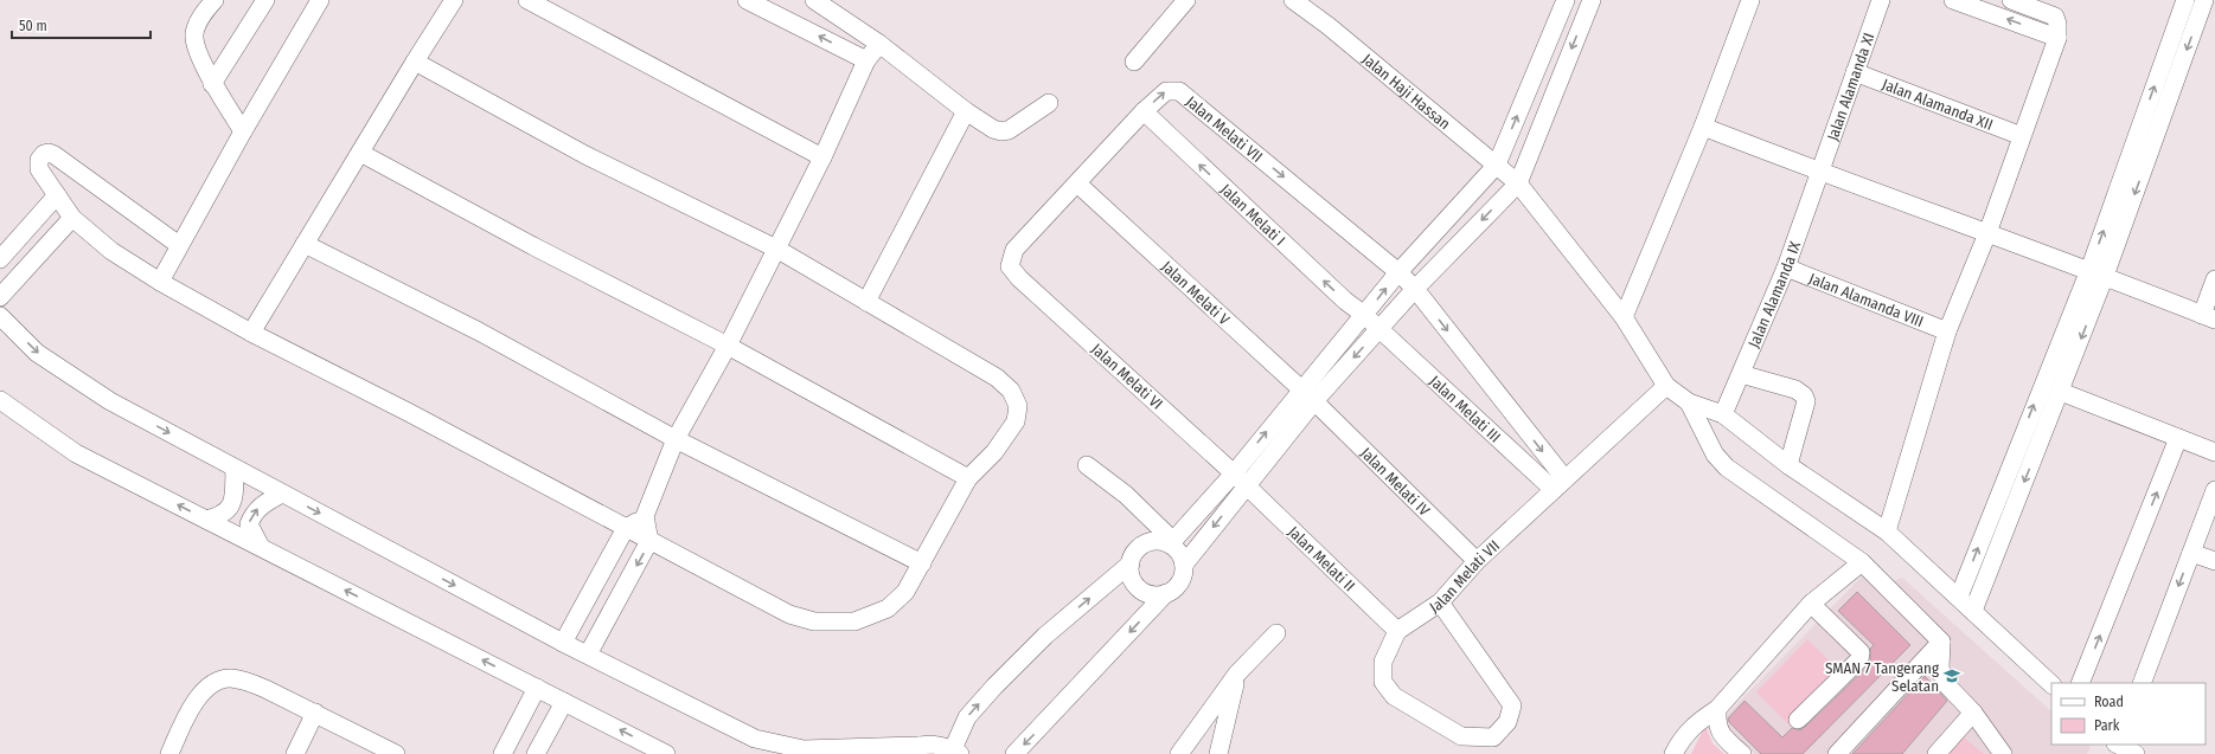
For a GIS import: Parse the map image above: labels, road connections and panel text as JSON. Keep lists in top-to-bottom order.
{
  "streets": {
    "street": [
      "Jalan Alamanda XI",
      "Jalan Haji Hassan",
      "Jalan Alamanda XII",
      "Jalan Melati VII",
      "Jalan Melati I",
      "Jalan Melati V",
      "Jalan Alamanda IX",
      "Jalan Alamanda VIII",
      "Jalan Melati VI",
      "Jalan Melati III",
      "Jalan Melati IV",
      "Jalan Melati II"
    ]
  },
  "crossings": [
    ["Jalan Alamanda XI", "Jalan Alamanda XII"],
    ["Jalan Alamanda XI", "Jalan Alamanda IX"],
    ["Jalan Haji Hassan", "Jalan Melati VII"],
    ["Jalan Melati VII", "Jalan Melati I"],
    ["Jalan Melati VII", "Jalan Melati V"],
    ["Jalan Melati VII", "Jalan Melati VI"],
    ["Jalan Melati VII", "Jalan Melati III"],
    ["Jalan Melati VII", "Jalan Melati IV"],
    ["Jalan Melati VII", "Jalan Melati II"],
    ["Jalan Melati I", "Jalan Melati III"],
    ["Jalan Melati V", "Jalan Melati IV"],
    ["Jalan Alamanda IX", "Jalan Alamanda VIII"],
    ["Jalan Melati VI", "Jalan Melati II"]
  ],
  "one_way": ["Jalan Melati I"],
  "places": {
    "school or university": ["SMAN 7 Tangerang Selatan"]
  },
  "legend": ["Road", "Park"],
  "scale_bar": "50 m"
}
